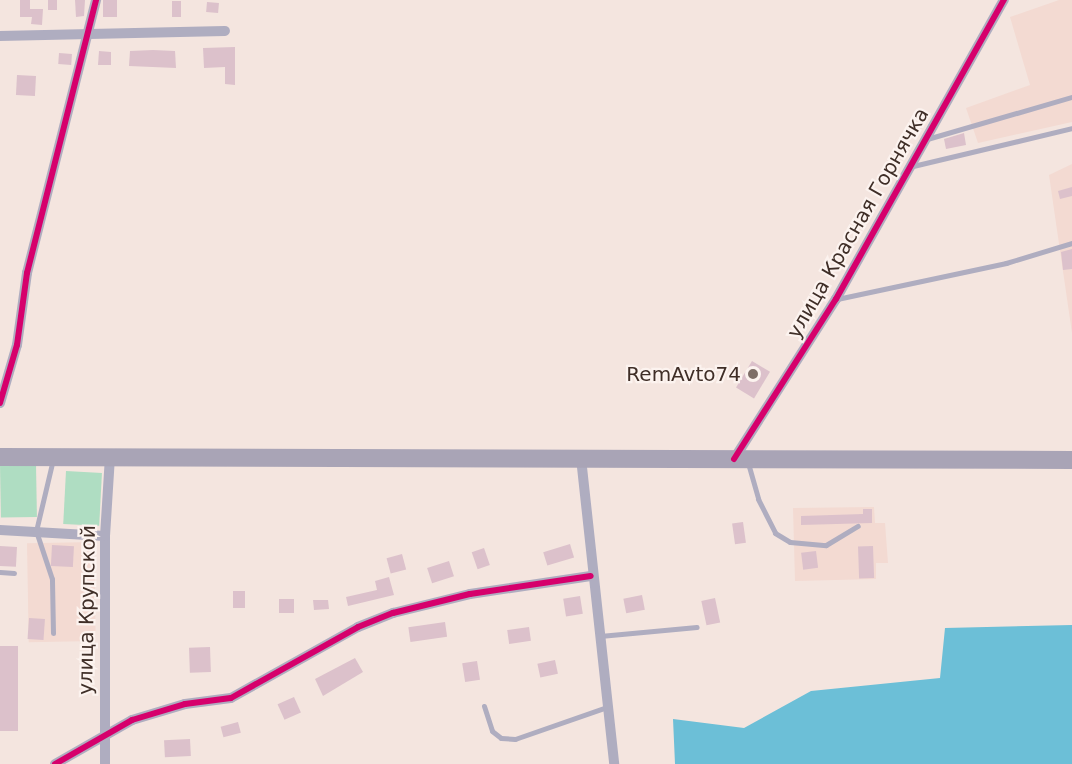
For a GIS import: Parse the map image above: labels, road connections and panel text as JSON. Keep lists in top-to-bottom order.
{
  "streets": {
    "street": ["улица Красная Горнячка", "улица Крупской"]
  },
  "places": ["RemAvto74"]
}
